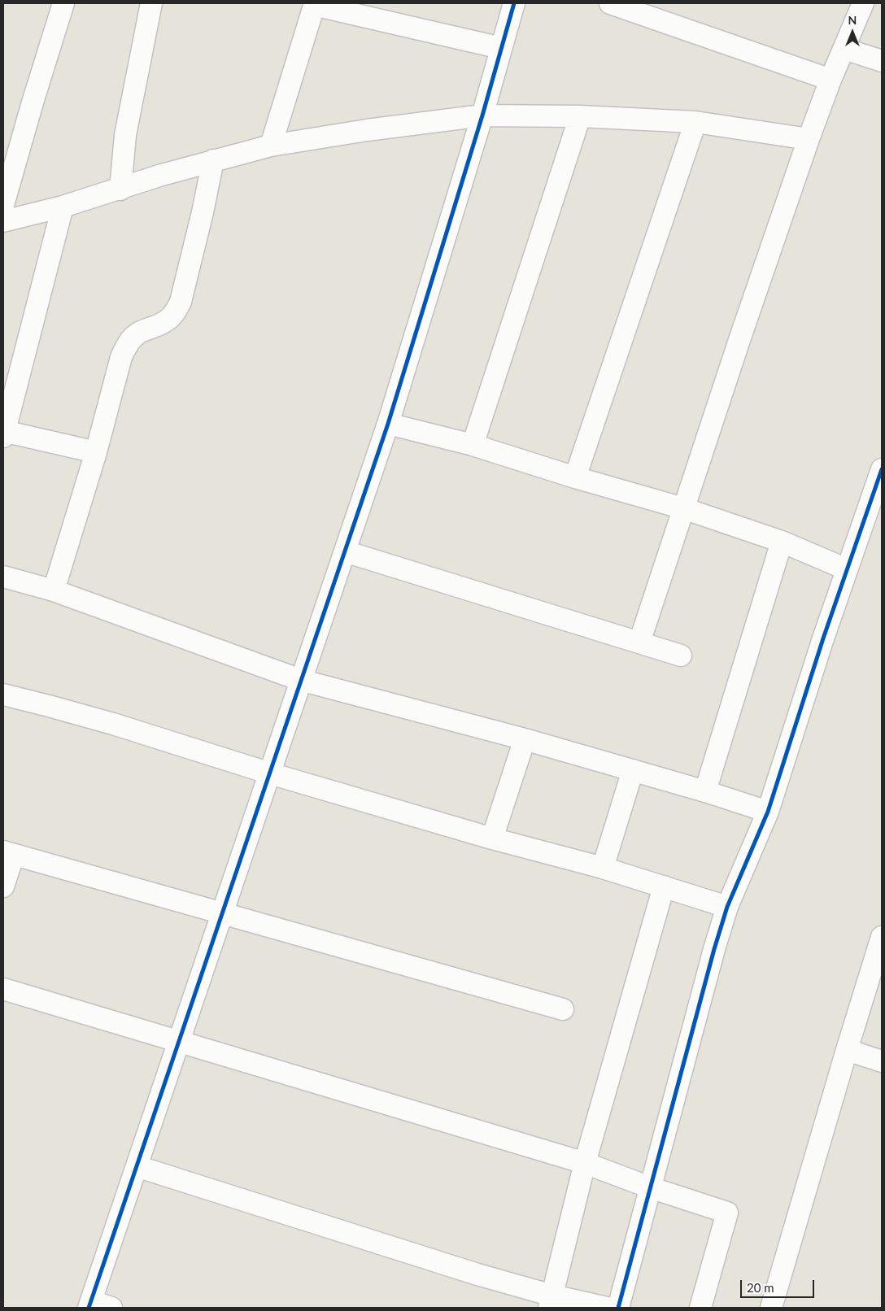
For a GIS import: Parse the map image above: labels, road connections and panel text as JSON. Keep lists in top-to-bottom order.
{
  "scale_bar": "20 m",
  "north": "top"
}
